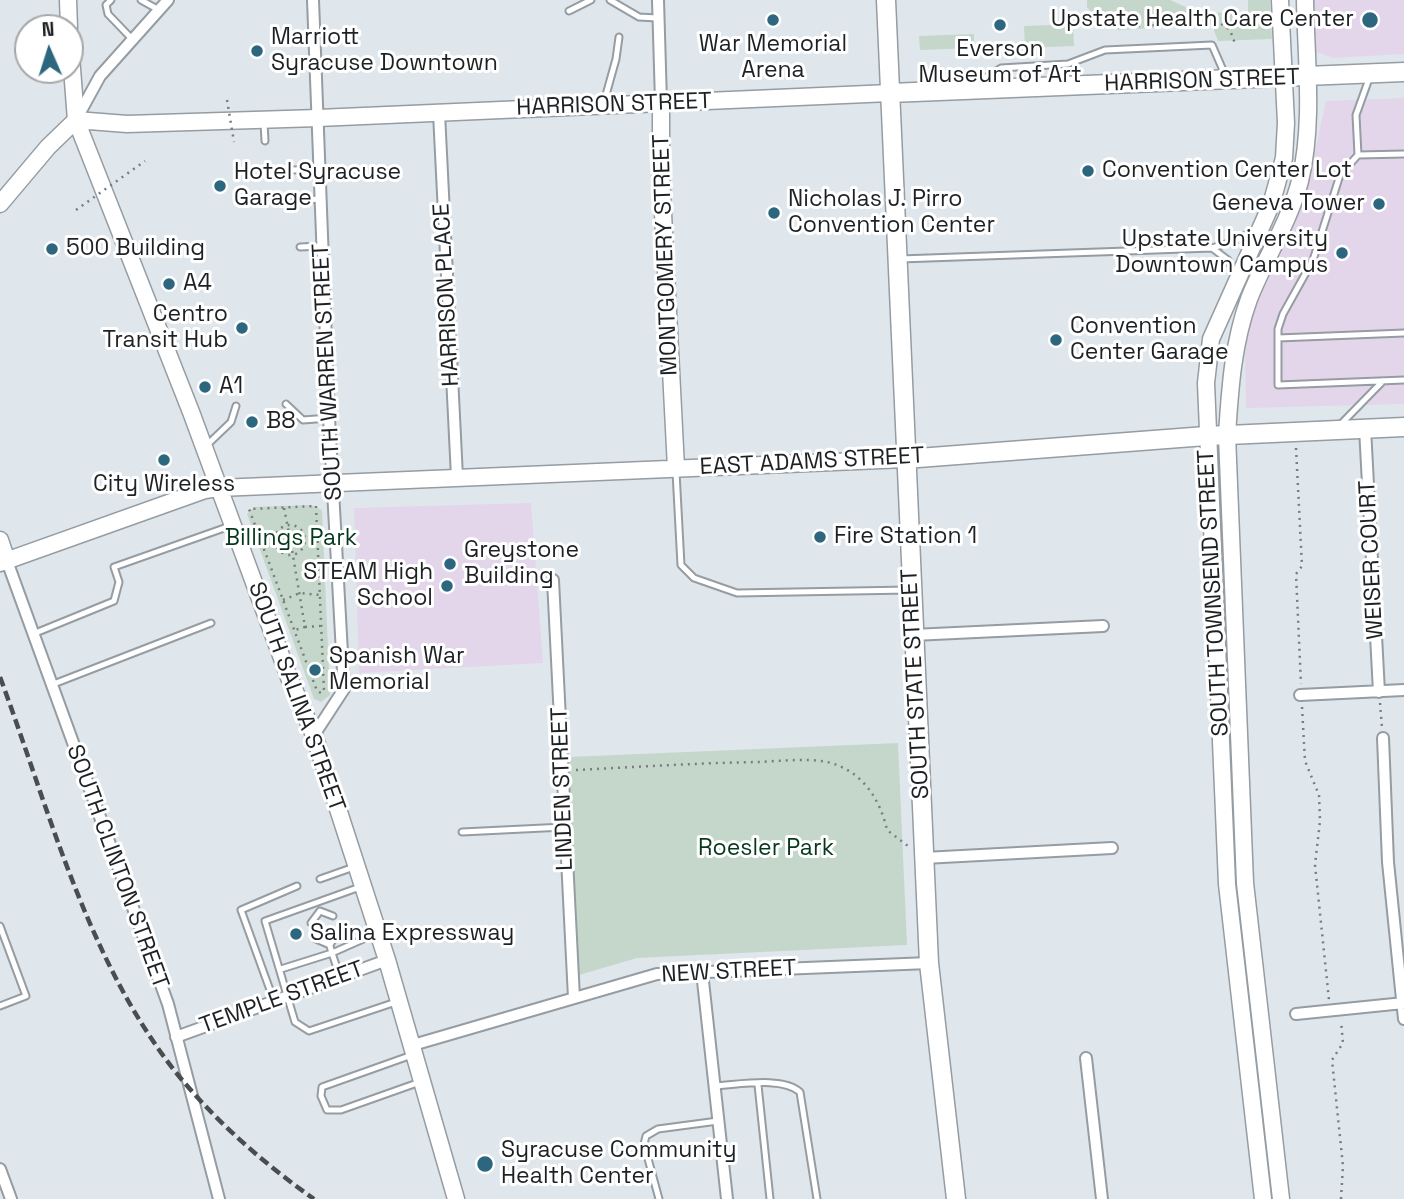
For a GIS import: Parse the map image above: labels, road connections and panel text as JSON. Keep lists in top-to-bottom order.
{
  "streets": {
    "main road": [
      "HARRISON STREET",
      "MONTGOMERY STREET",
      "EAST ADAMS STREET",
      "SOUTH TOWNSEND STREET",
      "SOUTH STATE STREET",
      "SOUTH SALINA STREET",
      "SOUTH CLINTON STREET"
    ],
    "street": [
      "HARRISON PLACE",
      "SOUTH WARREN STREET",
      "WEISER COURT",
      "LINDEN STREET",
      "NEW STREET",
      "TEMPLE STREET"
    ]
  },
  "crossings": [
    ["HARRISON STREET", "MONTGOMERY STREET"],
    ["HARRISON STREET", "HARRISON PLACE"],
    ["HARRISON STREET", "SOUTH WARREN STREET"],
    ["HARRISON STREET", "SOUTH TOWNSEND STREET"],
    ["HARRISON STREET", "SOUTH STATE STREET"],
    ["HARRISON STREET", "SOUTH SALINA STREET"],
    ["MONTGOMERY STREET", "EAST ADAMS STREET"],
    ["HARRISON PLACE", "EAST ADAMS STREET"],
    ["SOUTH WARREN STREET", "EAST ADAMS STREET"],
    ["SOUTH WARREN STREET", "SOUTH SALINA STREET"],
    ["EAST ADAMS STREET", "WEISER COURT"],
    ["EAST ADAMS STREET", "SOUTH TOWNSEND STREET"],
    ["EAST ADAMS STREET", "SOUTH STATE STREET"],
    ["EAST ADAMS STREET", "SOUTH SALINA STREET"],
    ["EAST ADAMS STREET", "SOUTH CLINTON STREET"],
    ["SOUTH STATE STREET", "NEW STREET"],
    ["SOUTH SALINA STREET", "NEW STREET"],
    ["SOUTH SALINA STREET", "TEMPLE STREET"],
    ["LINDEN STREET", "NEW STREET"],
    ["SOUTH CLINTON STREET", "TEMPLE STREET"]
  ],
  "parks": ["Billings Park", "Roesler Park"],
  "places": [
    "War Memorial Arena",
    "Upstate Health Care Center",
    "Everson Museum of Art",
    "Marriott Syracuse Downtown",
    "Convention Center Lot",
    "Hotel Syracuse Garage",
    "Geneva Tower",
    "Nicholas J. Pirro Convention Center",
    "500 Building",
    "Upstate University Downtown Campus",
    "A4",
    "Centro Transit Hub",
    "Convention Center Garage",
    "A1",
    "B8",
    "City Wireless",
    "Fire Station 1",
    "Greystone Building",
    "STEAM High School",
    "Spanish War Memorial",
    "Salina Expressway",
    "Syracuse Community Health Center"
  ],
  "north": "top"
}
